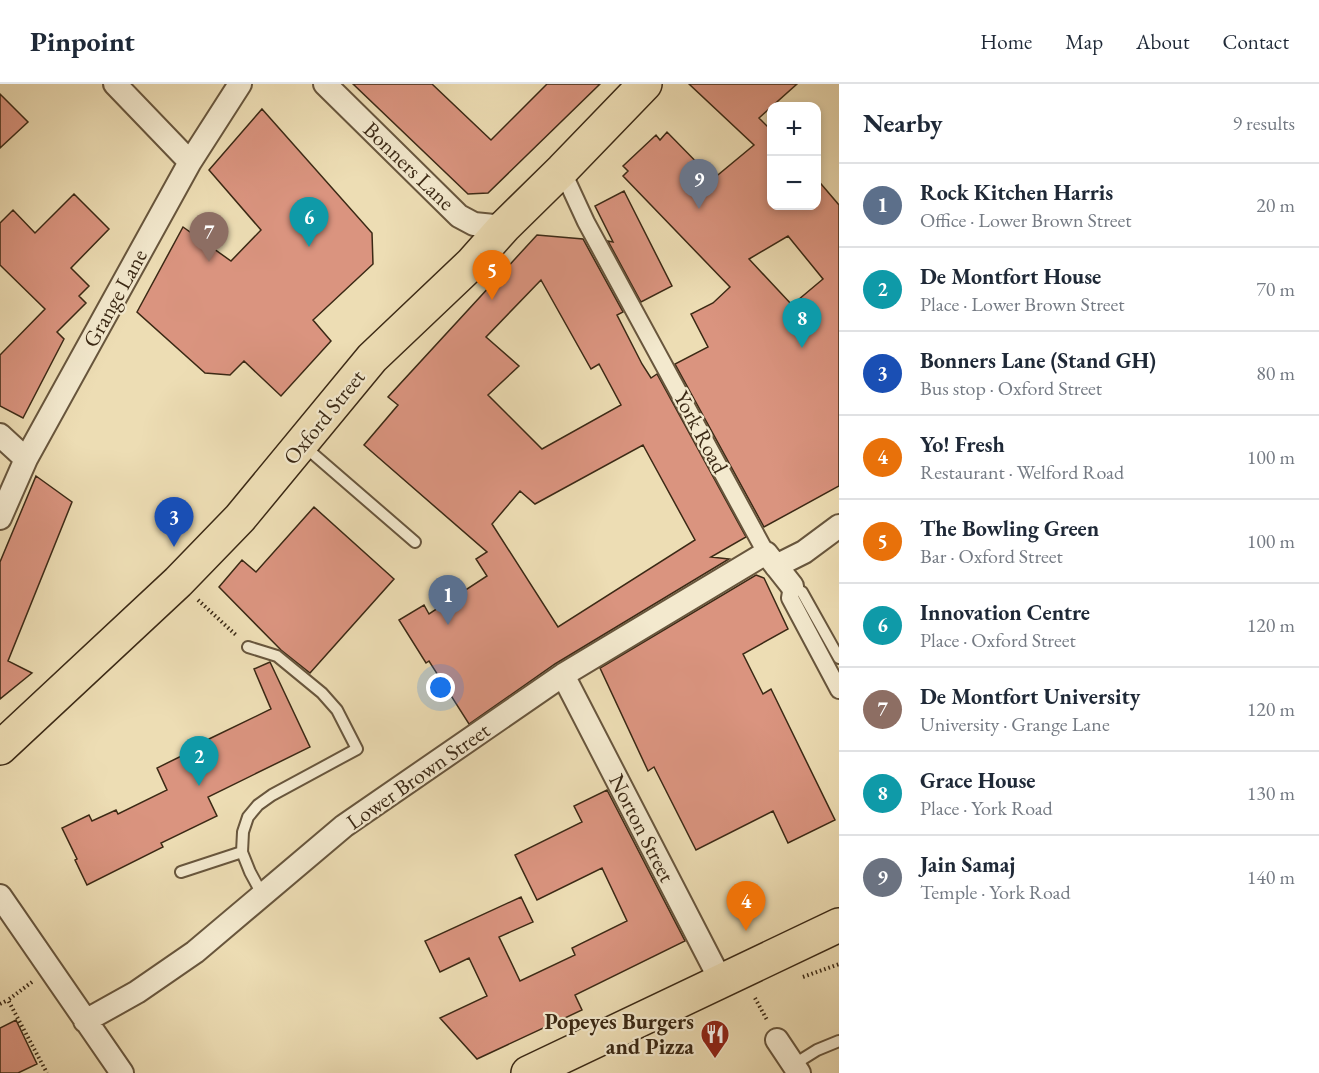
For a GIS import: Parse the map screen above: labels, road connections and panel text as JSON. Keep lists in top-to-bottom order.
{
  "streets": {
    "main road": ["Oxford Street"],
    "street": [
      "Bonners Lane",
      "Grange Lane",
      "York Road",
      "Lower Brown Street",
      "Norton Street"
    ]
  },
  "crossings": [
    ["Bonners Lane", "Oxford Street"],
    ["Oxford Street", "York Road"],
    ["York Road", "Lower Brown Street"],
    ["Lower Brown Street", "Norton Street"]
  ],
  "places": {
    "restaurant": ["Popeyes Burgers and Pizza"]
  },
  "page": {
    "header": "Pinpoint",
    "nav": [
      "Home",
      "Map",
      "About",
      "Contact"
    ],
    "heading": ["Nearby", "9 results"],
    "map_buttons": ["+", "−"],
    "pins": [
      "9",
      "6",
      "7",
      "5",
      "8",
      "3",
      "1",
      "2",
      "4"
    ],
    "list": [
      {
        "mark": "1",
        "name": "Rock Kitchen Harris",
        "note": "Office · Lower Brown Street",
        "value": "20 m"
      },
      {
        "mark": "2",
        "name": "De Montfort House",
        "note": "Place · Lower Brown Street",
        "value": "70 m"
      },
      {
        "mark": "3",
        "name": "Bonners Lane (Stand GH)",
        "note": "Bus stop · Oxford Street",
        "value": "80 m"
      },
      {
        "mark": "4",
        "name": "Yo! Fresh",
        "note": "Restaurant · Welford Road",
        "value": "100 m"
      },
      {
        "mark": "5",
        "name": "The Bowling Green",
        "note": "Bar · Oxford Street",
        "value": "100 m"
      },
      {
        "mark": "6",
        "name": "Innovation Centre",
        "note": "Place · Oxford Street",
        "value": "120 m"
      },
      {
        "mark": "7",
        "name": "De Montfort University",
        "note": "University · Grange Lane",
        "value": "120 m"
      },
      {
        "mark": "8",
        "name": "Grace House",
        "note": "Place · York Road",
        "value": "130 m"
      },
      {
        "mark": "9",
        "name": "Jain Samaj",
        "note": "Temple · York Road",
        "value": "140 m"
      }
    ]
  }
}
